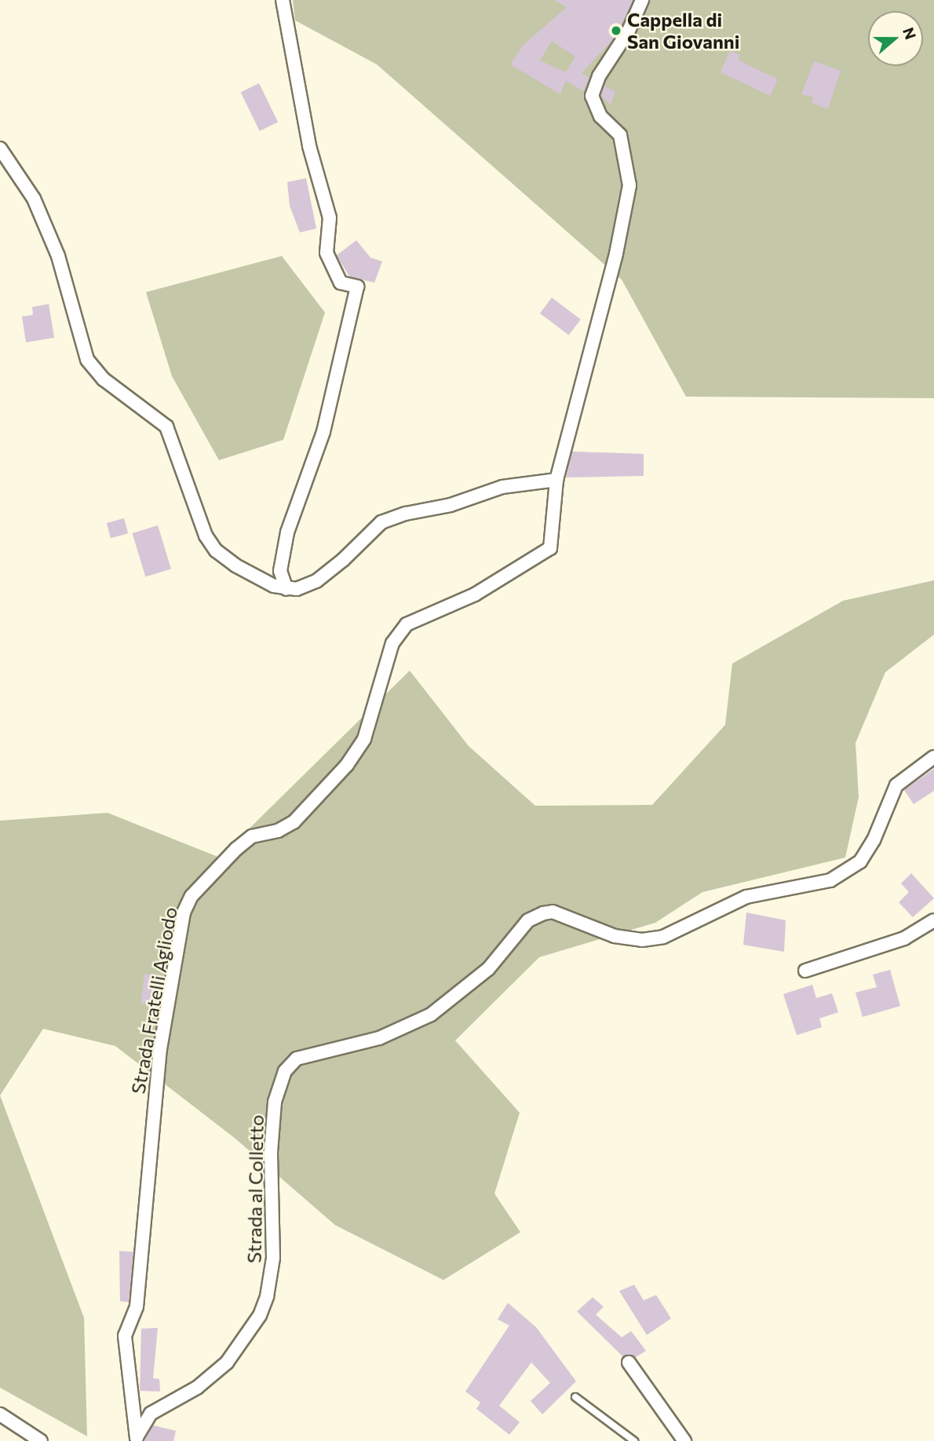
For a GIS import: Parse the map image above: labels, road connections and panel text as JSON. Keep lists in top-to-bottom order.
{
  "streets": {
    "street": ["Strada Fratelli Agliodo", "Strada al Colletto"]
  },
  "crossings": [
    ["Strada Fratelli Agliodo", "Strada al Colletto"]
  ],
  "places": ["Cappella di San Giovanni"],
  "north": "right"
}
